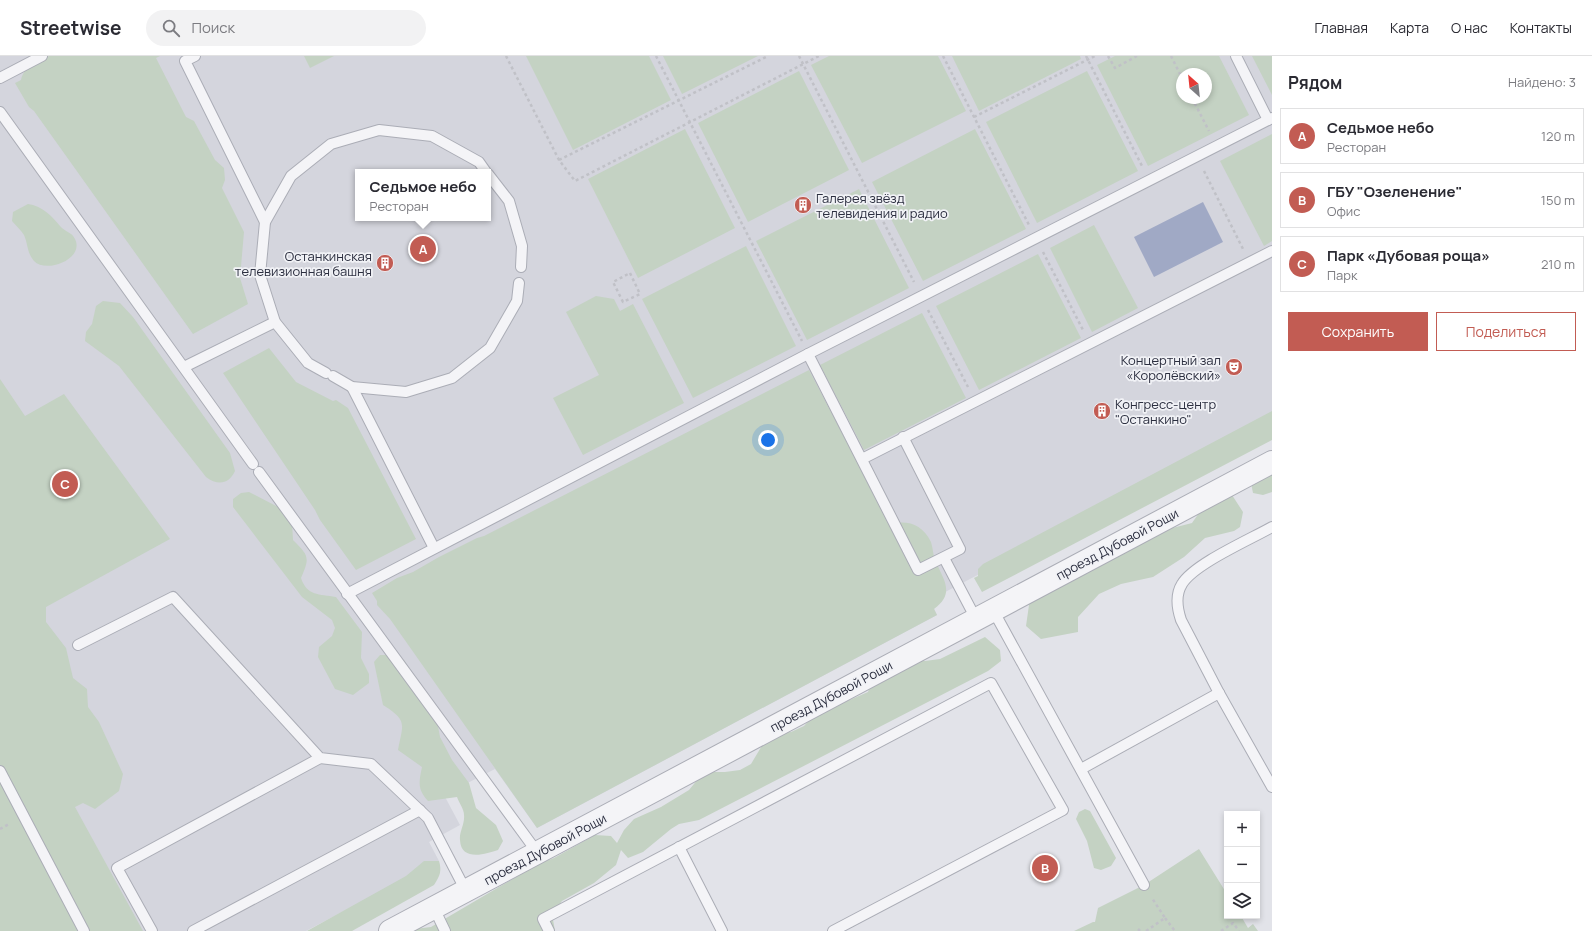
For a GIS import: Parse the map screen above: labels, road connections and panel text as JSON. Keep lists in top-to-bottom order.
{
  "streets": {
    "street": ["проезд Дубовой Рощи"]
  },
  "places": {
    "building": ["Галерея звёзд телевидения и радио", "Останкинская телевизионная башня", "Конгресс-центр \"Останкино\""],
    "theatre": ["Концертный зал «Королёвский»"]
  },
  "north": "top left",
  "page": {
    "header": "Streetwise",
    "search": "Поиск",
    "nav": [
      "Главная",
      "Карта",
      "О нас",
      "Контакты"
    ],
    "heading": ["Рядом", "Найдено: 3"],
    "list": [
      {
        "mark": "A",
        "name": "Седьмое небо",
        "note": "Ресторан",
        "value": "120 m"
      },
      {
        "mark": "B",
        "name": "ГБУ \"Озеленение\"",
        "note": "Офис",
        "value": "150 m"
      },
      {
        "mark": "C",
        "name": "Парк «Дубовая роща»",
        "note": "Парк",
        "value": "210 m"
      }
    ],
    "popup": ["Седьмое небо", "Ресторан"],
    "pins": ["A", "C", "B"],
    "buttons": ["Сохранить", "Поделиться"],
    "map_buttons": ["+", "−"]
  }
}
